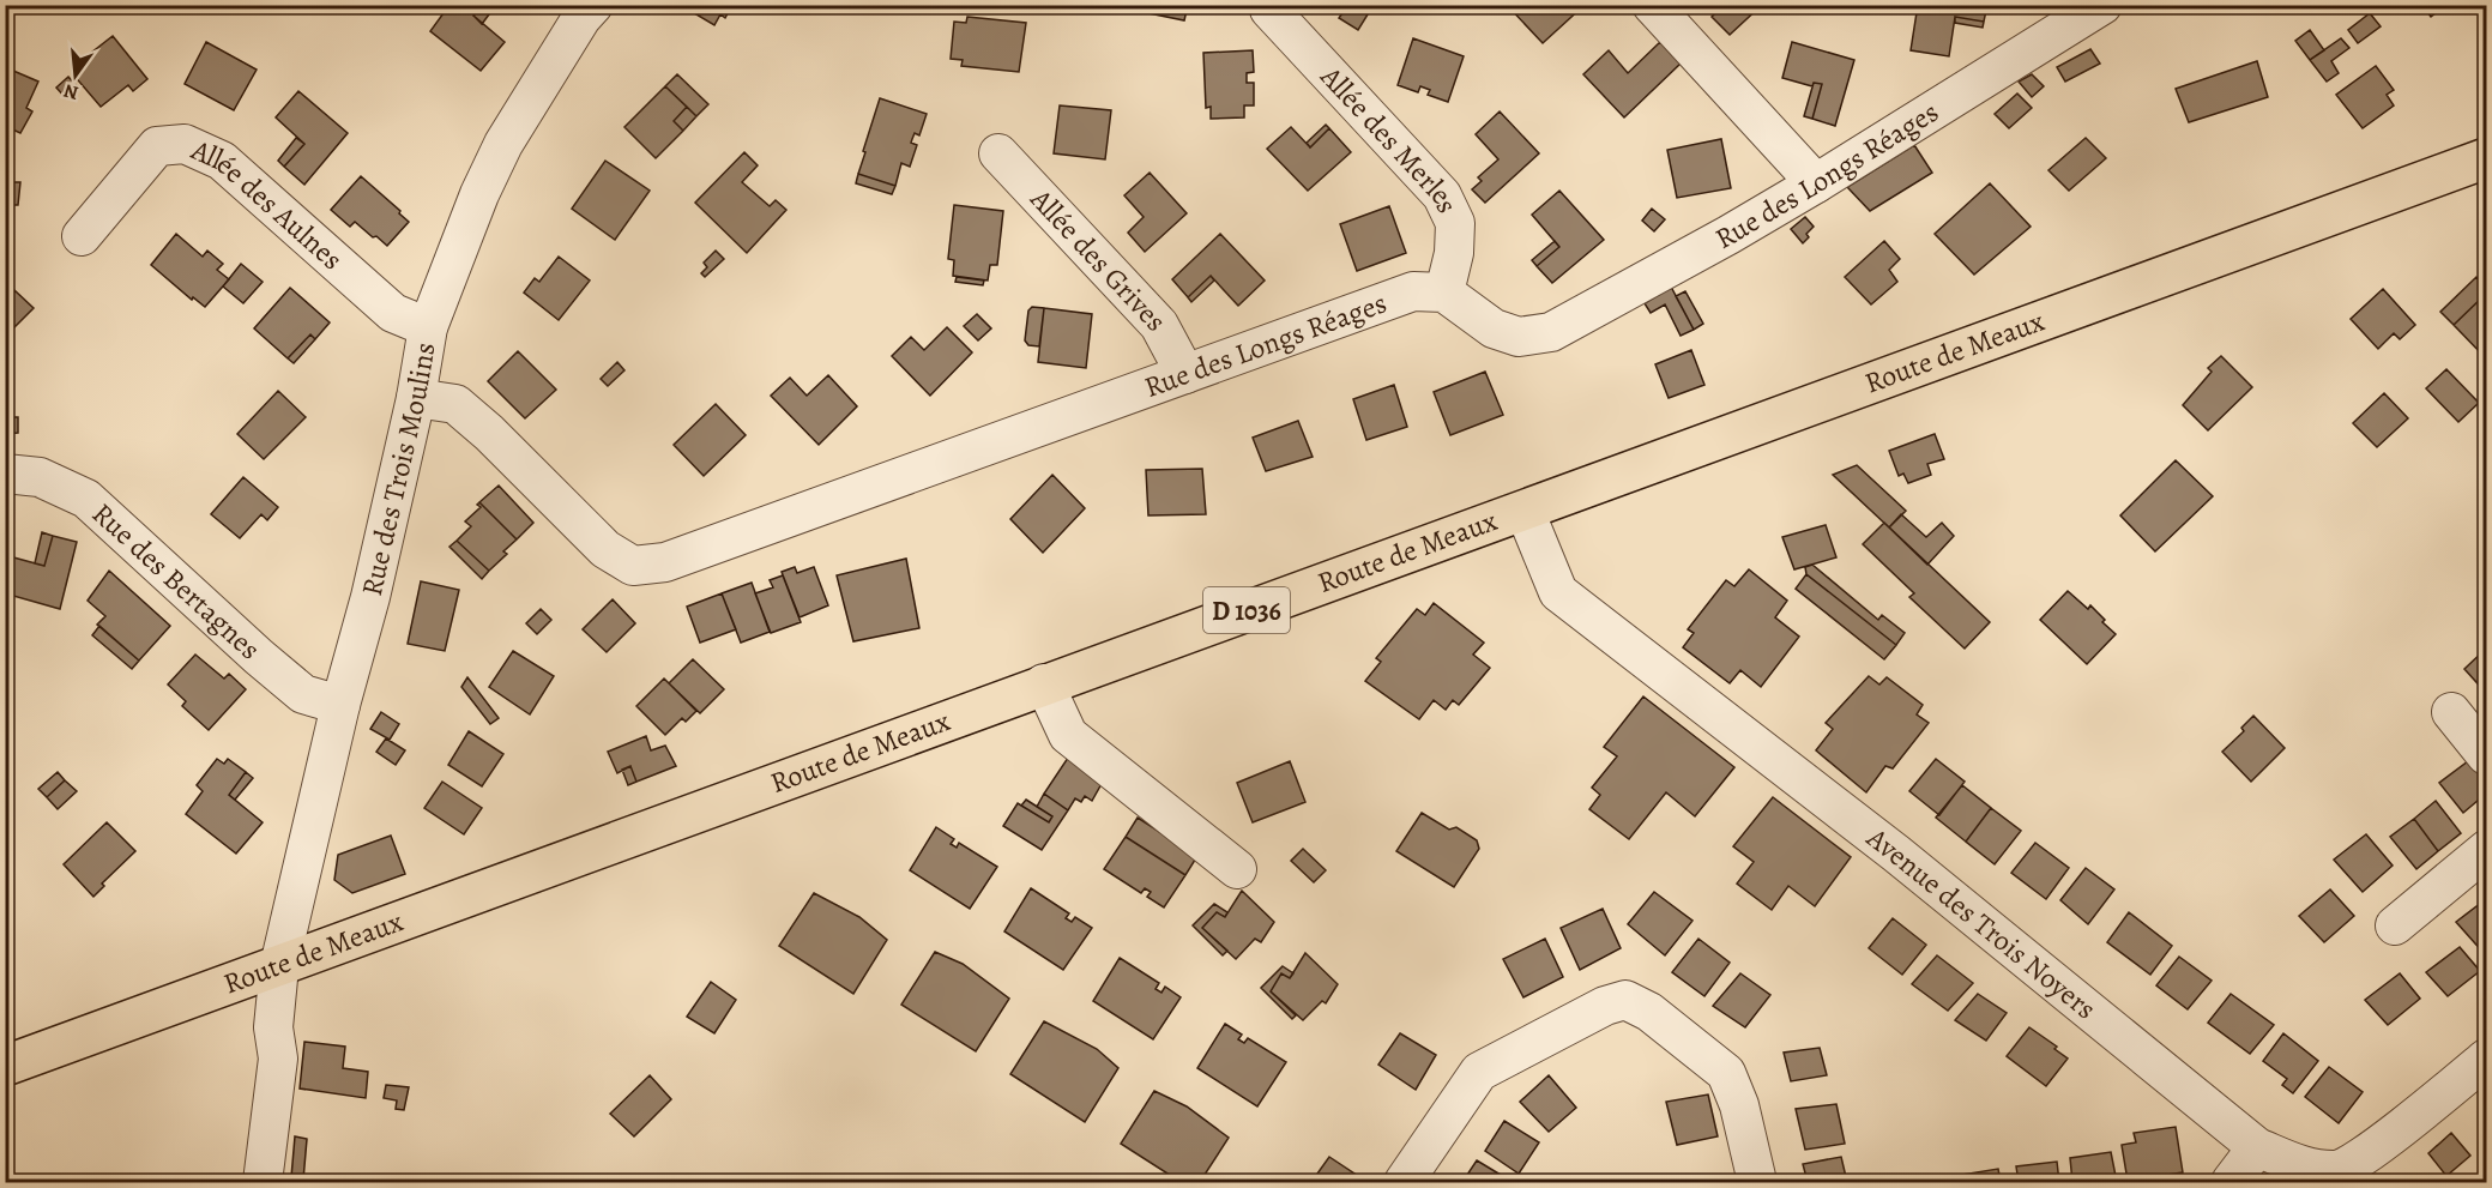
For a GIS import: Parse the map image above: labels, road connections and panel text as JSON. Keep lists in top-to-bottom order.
{
  "streets": {
    "main road": ["Route de Meaux", "D 1036"],
    "street": [
      "Allée des Merles",
      "Rue des Longs Réages",
      "Allée des Aulnes",
      "Allée des Grives",
      "Rue des Trois Moulins",
      "Rue des Bertagnes",
      "Avenue des Trois Noyers"
    ]
  },
  "crossings": [
    ["Allée des Merles", "Rue des Longs Réages"],
    ["Rue des Longs Réages", "Allée des Grives"],
    ["Rue des Longs Réages", "Rue des Trois Moulins"],
    ["Allée des Aulnes", "Rue des Trois Moulins"],
    ["Route de Meaux", "Rue des Trois Moulins"],
    ["Route de Meaux", "Avenue des Trois Noyers"],
    ["Rue des Trois Moulins", "Rue des Bertagnes"]
  ],
  "north": "bottom"
}
